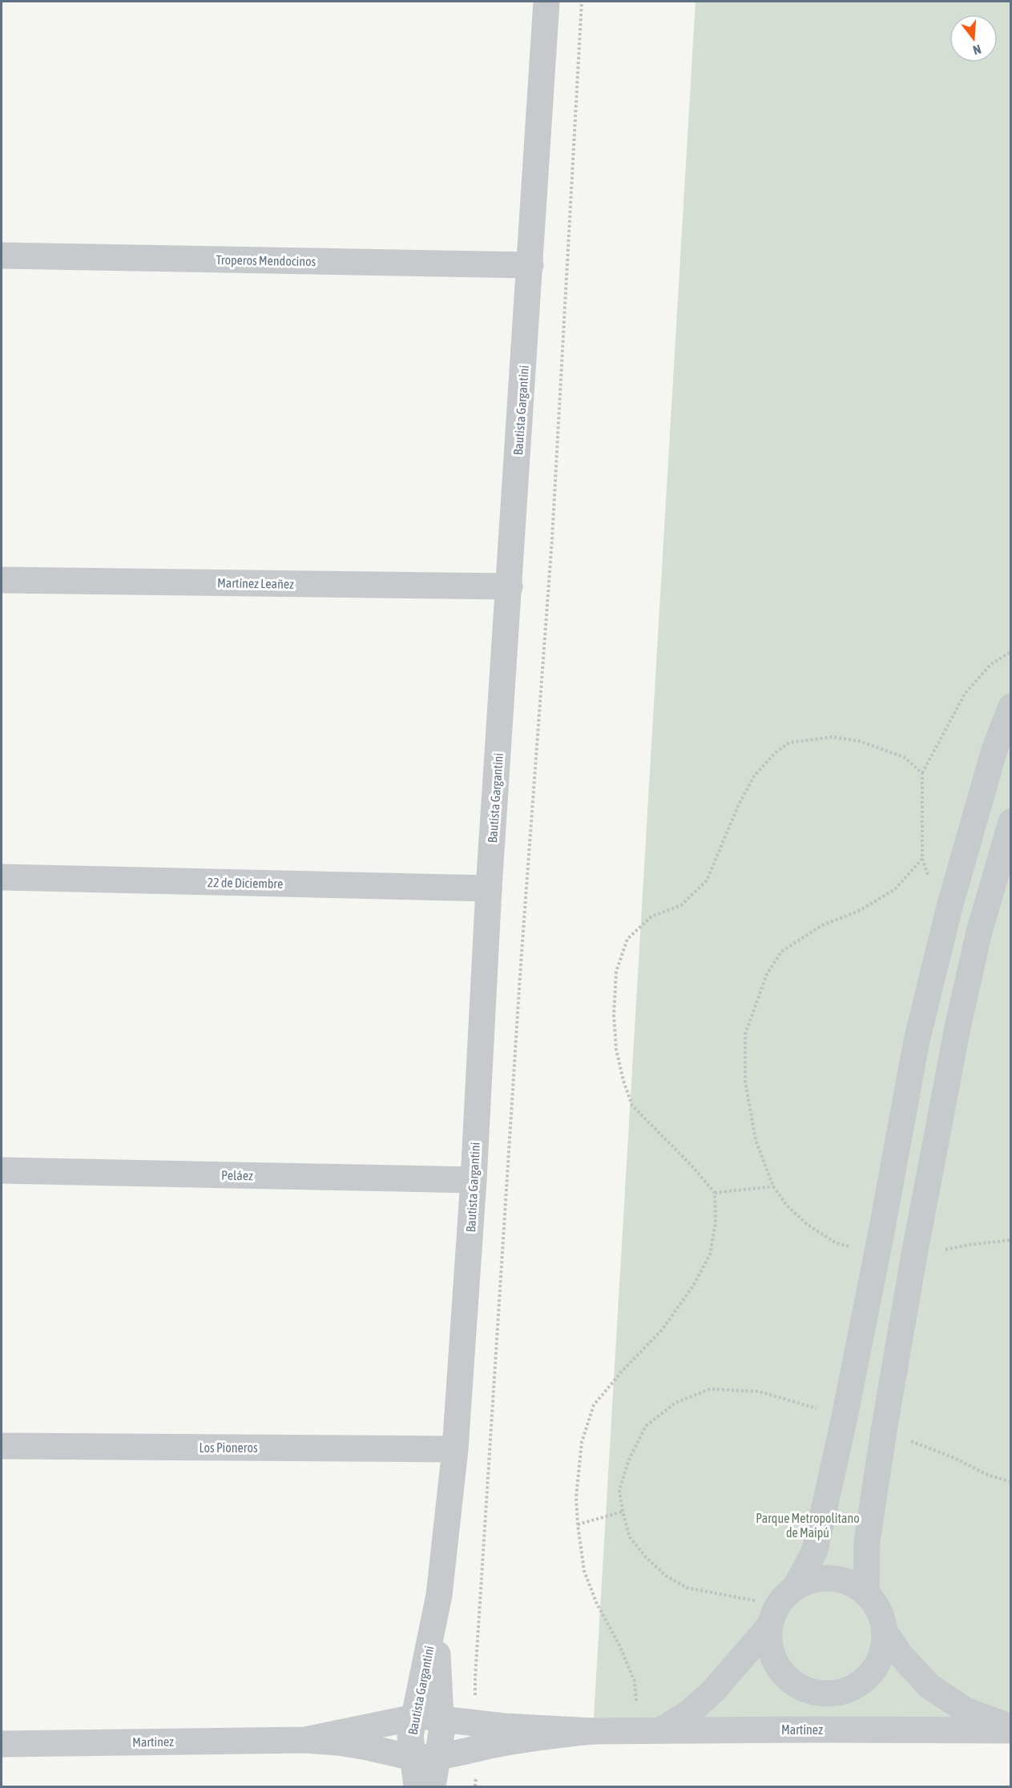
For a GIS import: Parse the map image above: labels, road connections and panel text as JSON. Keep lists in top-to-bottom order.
{
  "streets": {
    "street": [
      "Troperos Mendocinos",
      "Bautista Gargantini",
      "Martínez Leañez",
      "22 de Diciembre",
      "Peláez",
      "Los Pioneros",
      "Martinez"
    ]
  },
  "crossings": [
    ["Troperos Mendocinos", "Bautista Gargantini"],
    ["Bautista Gargantini", "Martínez Leañez"],
    ["Bautista Gargantini", "22 de Diciembre"],
    ["Bautista Gargantini", "Peláez"],
    ["Bautista Gargantini", "Los Pioneros"],
    ["Bautista Gargantini", "Martinez"]
  ],
  "parks": ["Parque Metropolitano de Maipú"],
  "north": "bottom"
}
